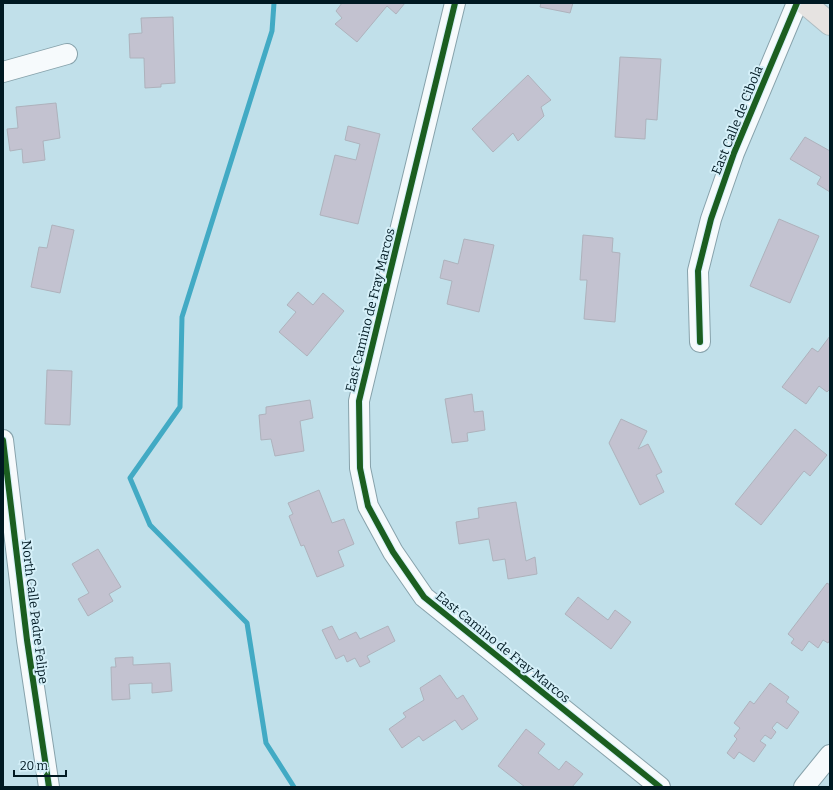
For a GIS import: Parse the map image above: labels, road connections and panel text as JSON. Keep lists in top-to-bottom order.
{
  "streets": {
    "street": ["East Calle de Cibola", "East Camino de Fray Marcos", "North Calle Padre Felipe"]
  },
  "scale_bar": "20 m"
}
